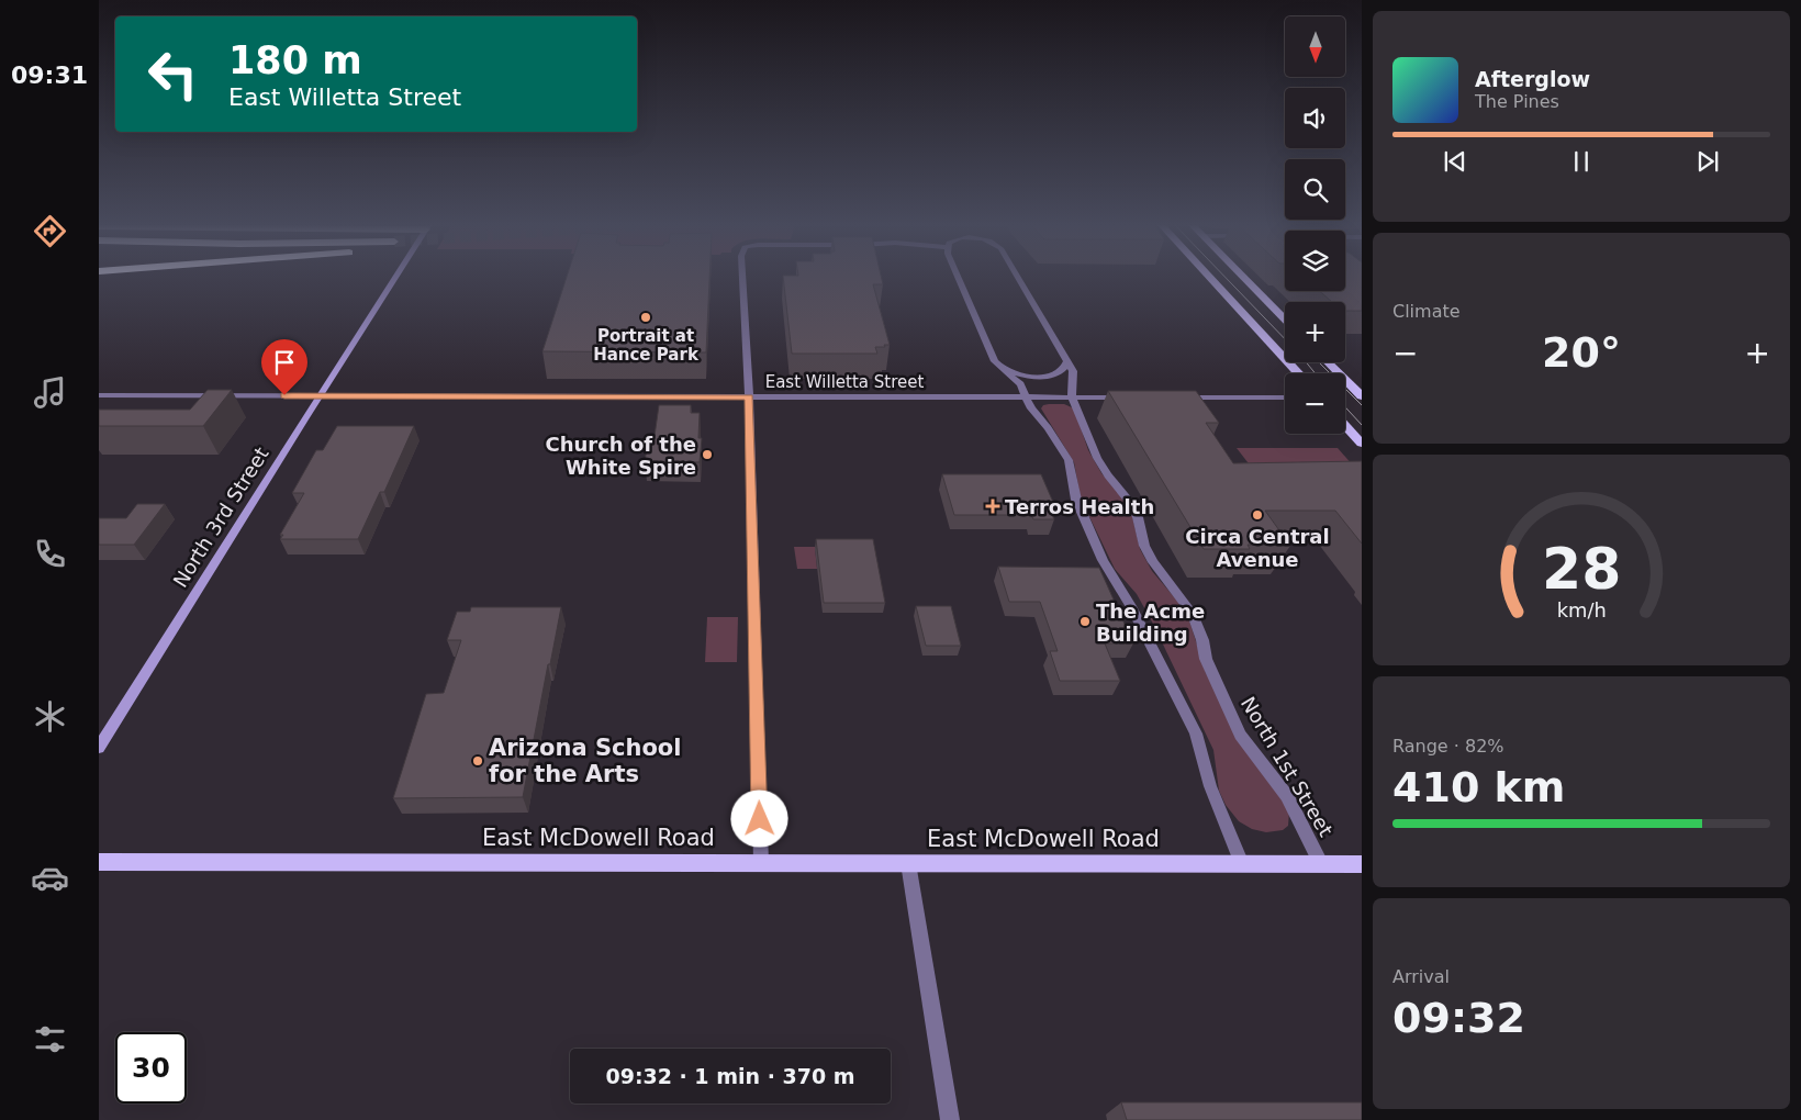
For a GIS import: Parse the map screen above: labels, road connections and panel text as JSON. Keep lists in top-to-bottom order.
{
  "streets": {
    "main road": ["East McDowell Road"],
    "street": ["East Willetta Street", "North 3rd Street", "North 1st Street"]
  },
  "crossings": [
    ["East Willetta Street", "North 3rd Street"],
    ["East Willetta Street", "North 1st Street"],
    ["North 1st Street", "East McDowell Road"]
  ],
  "places": {
    "other": [
      "Portrait at Hance Park",
      "Church of the White Spire",
      "Circa Central Avenue",
      "The Acme Building",
      "Arizona School for the Arts"
    ],
    "health": ["Terros Health"]
  },
  "north": "bottom",
  "page": {
    "tabs": "09:31",
    "map_buttons": ["+", "−"],
    "turn": ["180 m", "East Willetta Street"],
    "song": ["Afterglow", "The Pines"],
    "tile": [
      "Climate",
      ["Range · 82%", "410 km"],
      ["Arrival", "09:32"]
    ],
    "heat": ["−", "20°", "+"],
    "limit": "30",
    "trip": "09:32 · 1 min · 370 m",
    "gauge": ["28", "km/h"]
  }
}
